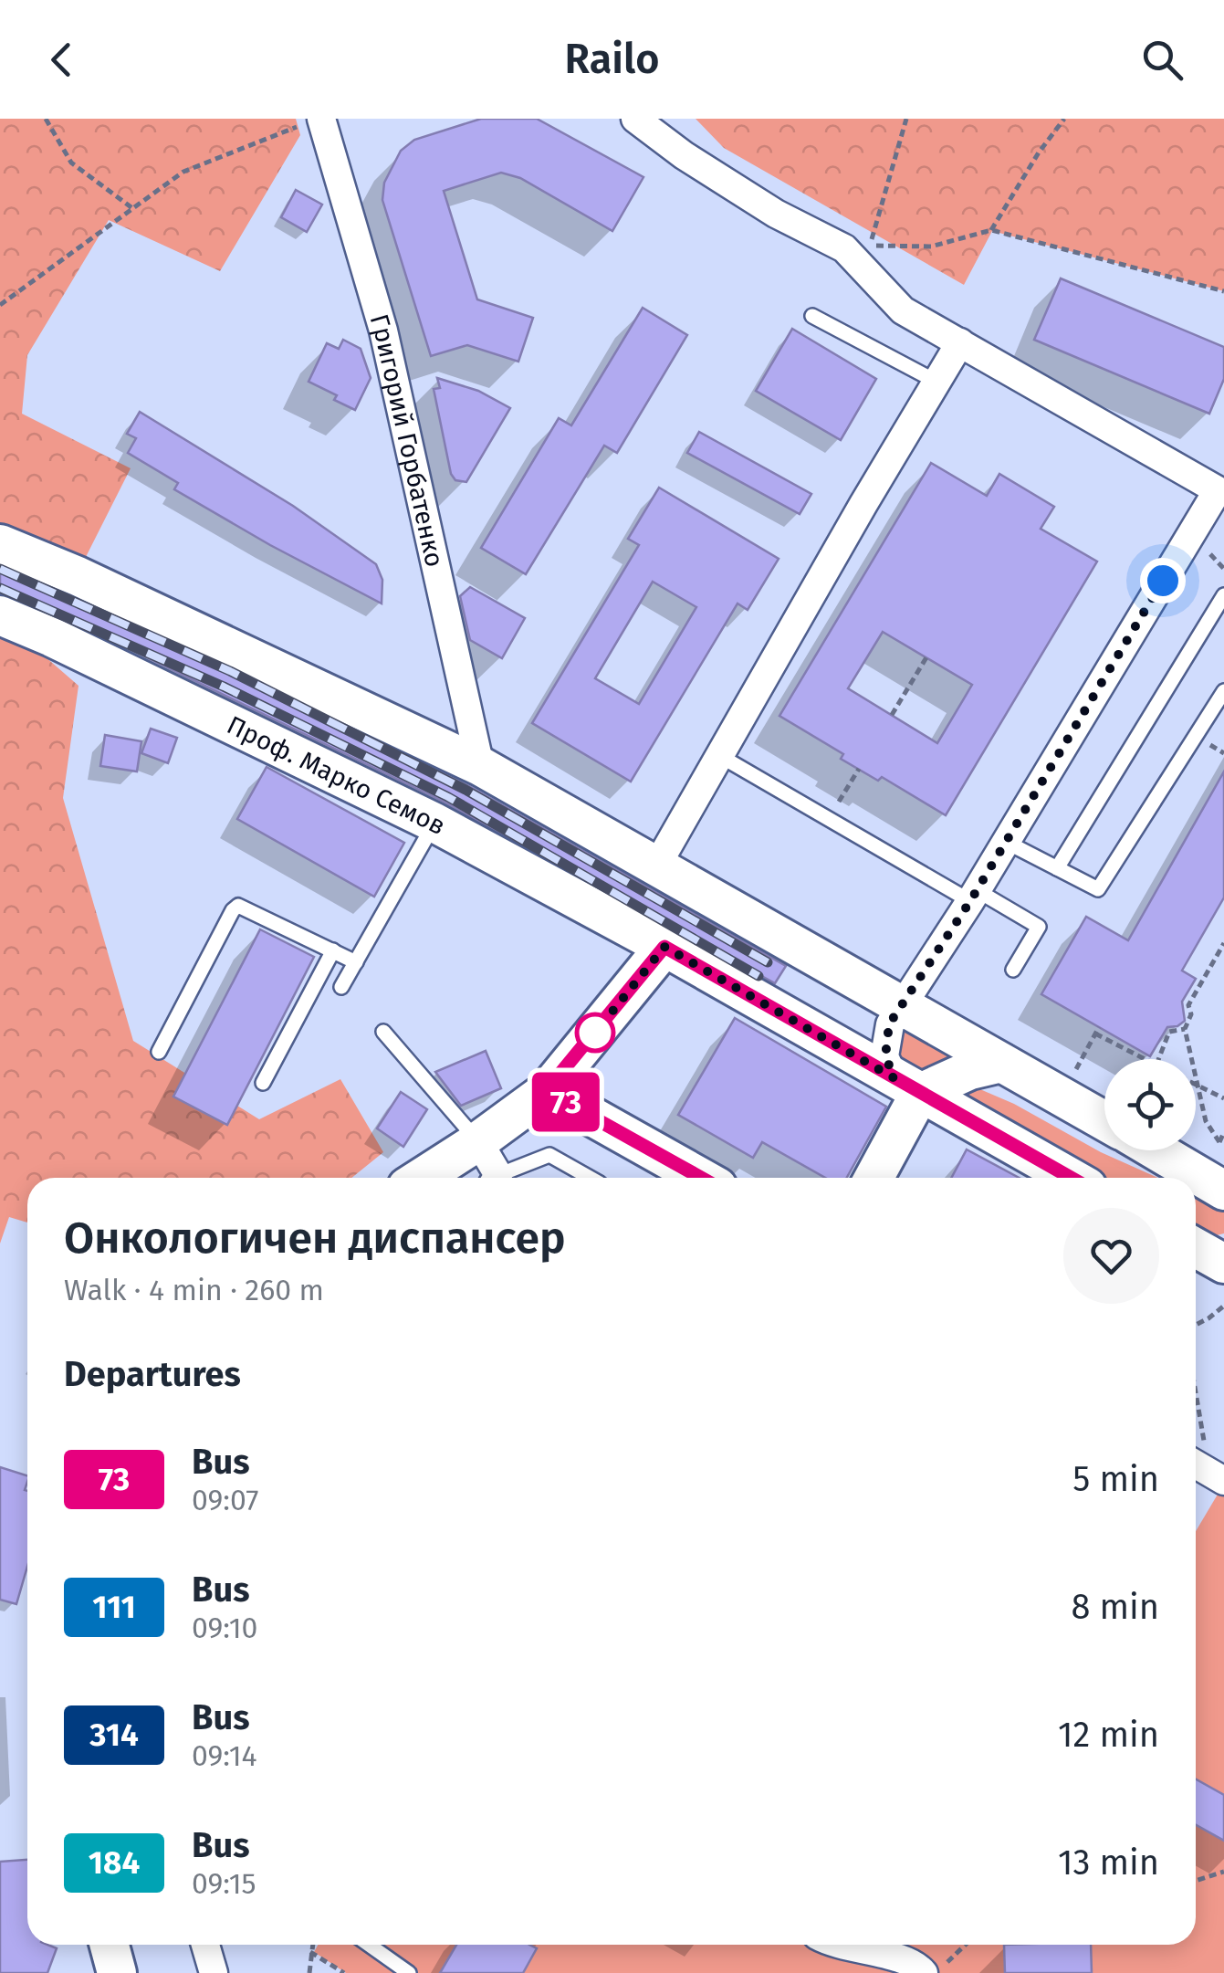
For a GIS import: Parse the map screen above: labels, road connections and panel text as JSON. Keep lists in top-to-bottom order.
{
  "streets": {
    "main road": ["Проф. Марко Семов"],
    "street": ["Григорий Горбатенко"]
  },
  "lines": ["bus line 73"],
  "page": {
    "header": "Railo",
    "on_map": "73",
    "heading": [
      ["Онкологичен диспансер", "Walk · 4 min · 260 m"],
      "Departures"
    ],
    "list": [
      {
        "mark": "73",
        "name": "Bus",
        "note": "09:07",
        "value": "5 min"
      },
      {
        "mark": "111",
        "name": "Bus",
        "note": "09:10",
        "value": "8 min"
      },
      {
        "mark": "314",
        "name": "Bus",
        "note": "09:14",
        "value": "12 min"
      },
      {
        "mark": "184",
        "name": "Bus",
        "note": "09:15",
        "value": "13 min"
      }
    ]
  }
}
